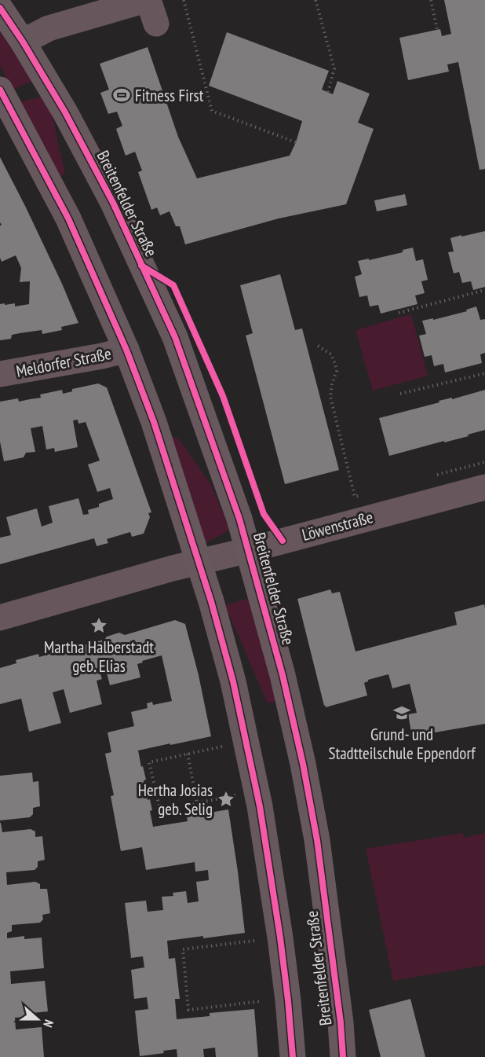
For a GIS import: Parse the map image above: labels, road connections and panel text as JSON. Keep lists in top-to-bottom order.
{
  "streets": {
    "main road": ["Breitenfelder Straße"],
    "street": ["Meldorfer Straße", "Löwenstraße"]
  },
  "crossings": [
    ["Breitenfelder Straße", "Meldorfer Straße"],
    ["Breitenfelder Straße", "Löwenstraße"]
  ],
  "places": {
    "sports": ["Fitness First"],
    "place": ["Martha Halberstadt geb. Elias", "Hertha Josias geb. Selig"],
    "school or university": ["Grund- und Stadtteilschule Eppendorf"]
  },
  "north": "right"
}
